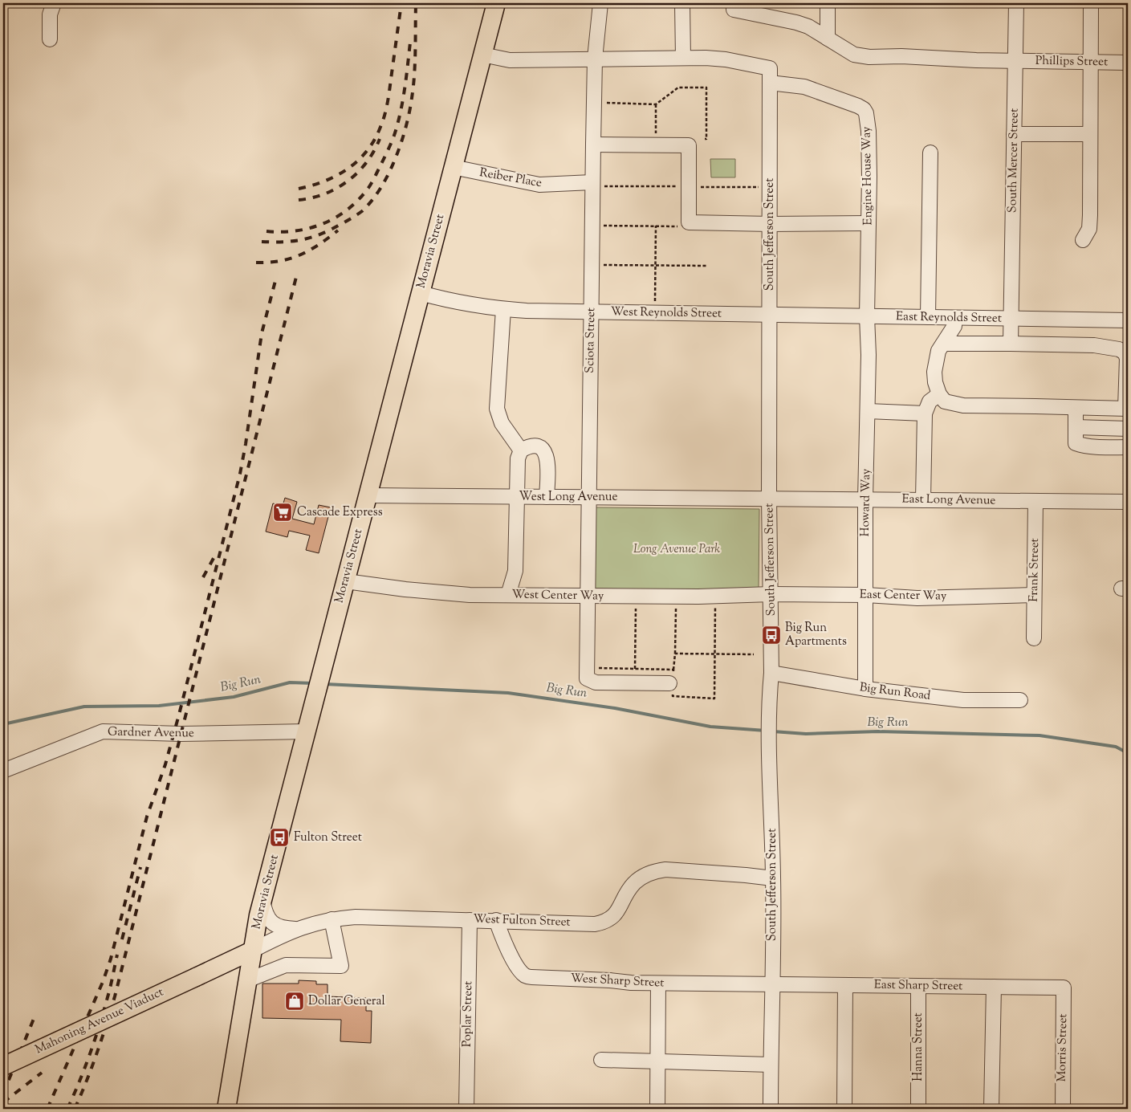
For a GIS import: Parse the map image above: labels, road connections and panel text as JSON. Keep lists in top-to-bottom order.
{
  "streets": {
    "main road": ["Moravia Street", "Mahoning Avenue Viaduct"],
    "street": [
      "Phillips Street",
      "South Mercer Street",
      "Engine House Way",
      "Reiber Place",
      "South Jefferson Street",
      "West Reynolds Street",
      "East Reynolds Street",
      "Sciota Street",
      "West Long Avenue",
      "East Long Avenue",
      "Howard Way",
      "Frank Street",
      "West Center Way",
      "East Center Way",
      "Big Run Road",
      "Gardner Avenue",
      "West Fulton Street",
      "West Sharp Street",
      "East Sharp Street",
      "Poplar Street",
      "Hanna Street",
      "Morris Street"
    ]
  },
  "crossings": [
    ["Phillips Street", "South Mercer Street"],
    ["South Mercer Street", "East Reynolds Street"],
    ["Engine House Way", "South Jefferson Street"],
    ["Engine House Way", "East Reynolds Street"],
    ["Engine House Way", "Howard Way"],
    ["Reiber Place", "Moravia Street"],
    ["Reiber Place", "Sciota Street"],
    ["South Jefferson Street", "West Reynolds Street"],
    ["South Jefferson Street", "East Reynolds Street"],
    ["South Jefferson Street", "West Long Avenue"],
    ["South Jefferson Street", "East Long Avenue"],
    ["South Jefferson Street", "West Center Way"],
    ["South Jefferson Street", "East Center Way"],
    ["South Jefferson Street", "Big Run Road"],
    ["South Jefferson Street", "West Fulton Street"],
    ["South Jefferson Street", "West Sharp Street"],
    ["South Jefferson Street", "East Sharp Street"],
    ["Moravia Street", "West Reynolds Street"],
    ["Moravia Street", "West Long Avenue"],
    ["Moravia Street", "West Center Way"],
    ["Moravia Street", "Gardner Avenue"],
    ["Moravia Street", "West Fulton Street"],
    ["Moravia Street", "Mahoning Avenue Viaduct"],
    ["West Reynolds Street", "East Reynolds Street"],
    ["West Reynolds Street", "Sciota Street"],
    ["East Reynolds Street", "Howard Way"],
    ["Sciota Street", "West Long Avenue"],
    ["Sciota Street", "West Center Way"],
    ["West Long Avenue", "East Long Avenue"],
    ["East Long Avenue", "Howard Way"],
    ["East Long Avenue", "Frank Street"],
    ["Howard Way", "East Center Way"],
    ["Howard Way", "Big Run Road"],
    ["Frank Street", "East Center Way"],
    ["West Center Way", "East Center Way"],
    ["West Fulton Street", "West Sharp Street"],
    ["West Fulton Street", "Poplar Street"],
    ["West Fulton Street", "Mahoning Avenue Viaduct"],
    ["West Sharp Street", "East Sharp Street"],
    ["East Sharp Street", "Hanna Street"],
    ["East Sharp Street", "Morris Street"]
  ],
  "water": ["Big Run"],
  "parks": ["Long Avenue Park"],
  "places": {
    "supermarket": ["Cascade Express"],
    "bus stop": ["Big Run Apartments", "Fulton Street"],
    "shop": ["Dollar General"]
  }
}
